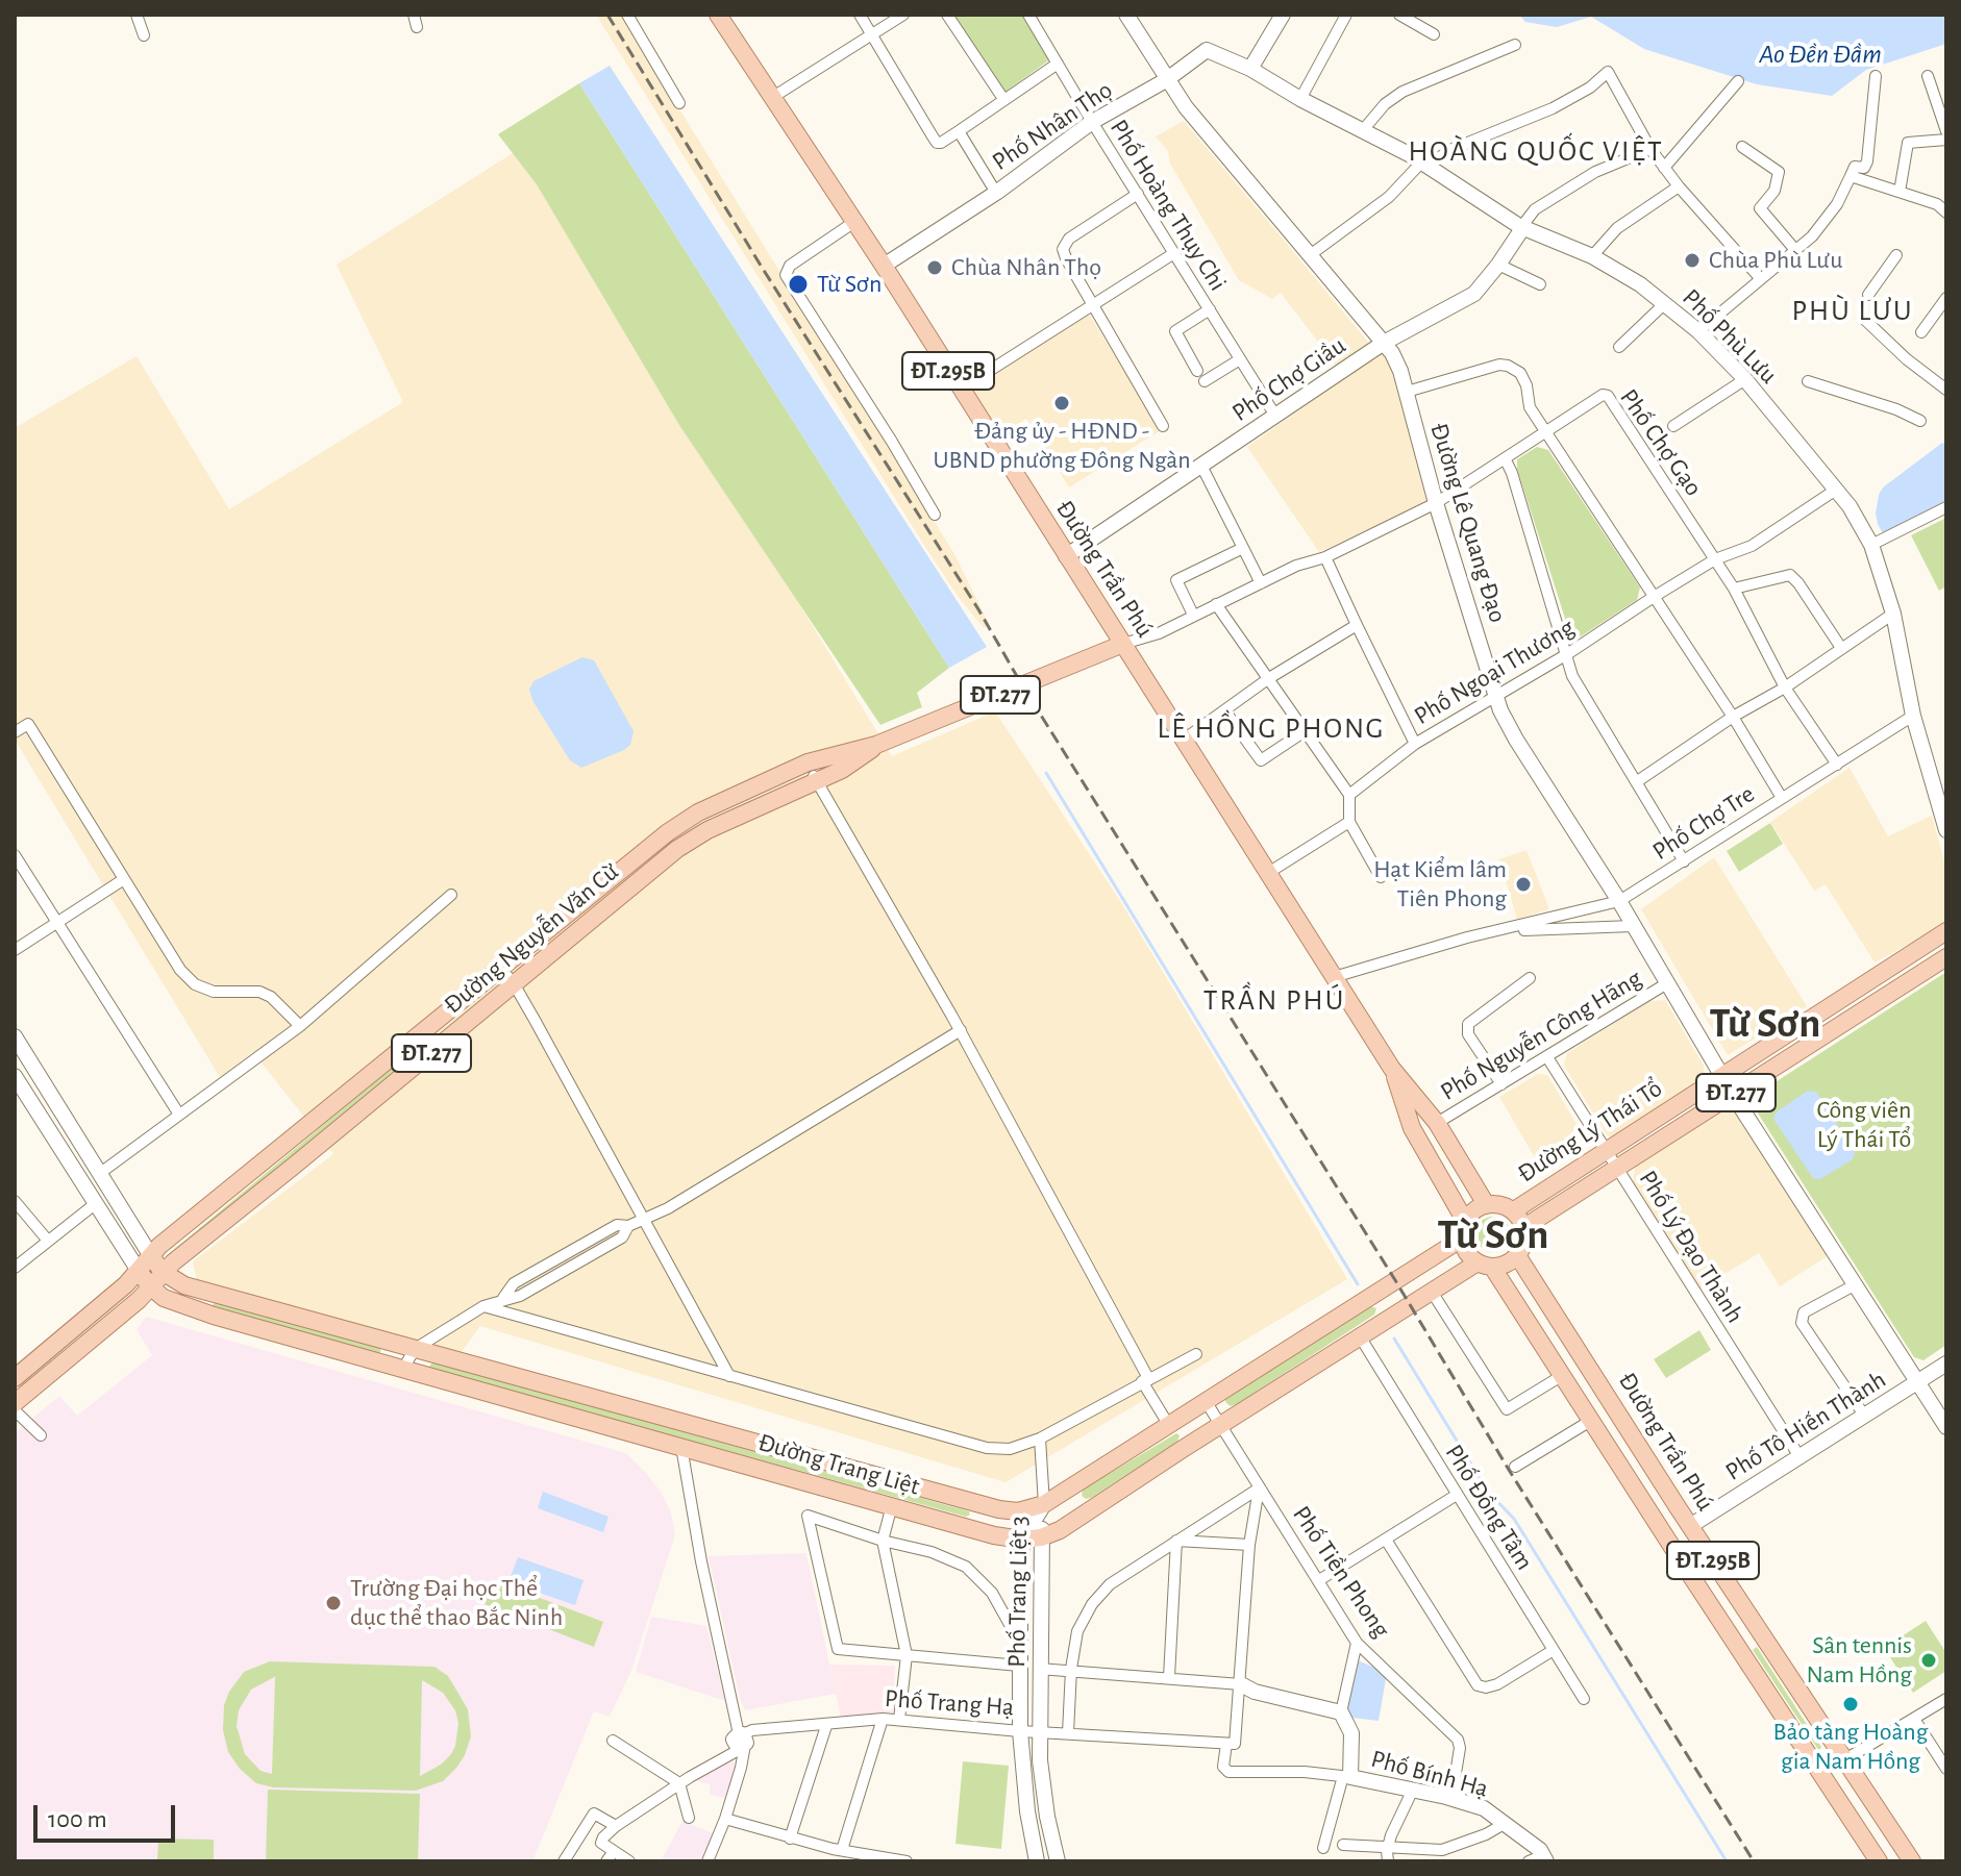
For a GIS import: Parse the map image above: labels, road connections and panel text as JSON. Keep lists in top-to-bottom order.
{
  "streets": {
    "main road": [
      "Phố Nhân Thọ",
      "Phố Phù Lưu",
      "ĐT.295B",
      "Phố Chợ Giầu",
      "Đường Lê Quang Đạo",
      "Đường Trần Phú",
      "ĐT.277",
      "Đường Nguyễn Văn Cừ",
      "Đường Lý Thái Tổ",
      "Phố Tô Hiến Thành",
      "Đường Trang Liệt",
      "Phố Trang Liệt 3",
      "Phố Bính Hạ"
    ],
    "street": [
      "Phố Hoàng Thụy Chi",
      "Phố Chợ Gạo",
      "Phố Ngoại Thương",
      "Phố Chợ Tre",
      "Phố Nguyễn Công Hãng",
      "Phố Lý Đạo Thành",
      "Phố Đồng Tâm",
      "Phố Tiền Phong",
      "Phố Trang Hạ"
    ]
  },
  "crossings": [
    ["Phố Nhân Thọ", "Phố Hoàng Thụy Chi"],
    ["Phố Nhân Thọ", "Phố Phù Lưu"],
    ["Phố Nhân Thọ", "Đường Lê Quang Đạo"],
    ["Phố Nhân Thọ", "Đường Trần Phú"],
    ["Phố Hoàng Thụy Chi", "Phố Chợ Giầu"],
    ["Phố Phù Lưu", "Phố Chợ Giầu"],
    ["Phố Phù Lưu", "Phố Ngoại Thương"],
    ["Phố Phù Lưu", "Phố Chợ Tre"],
    ["ĐT.295B", "Đường Trần Phú"],
    ["Phố Chợ Giầu", "Đường Lê Quang Đạo"],
    ["Phố Chợ Giầu", "Đường Trần Phú"],
    ["Phố Chợ Gạo", "Đường Lê Quang Đạo"],
    ["Phố Chợ Gạo", "Đường Trần Phú"],
    ["Phố Chợ Gạo", "Phố Ngoại Thương"],
    ["Phố Chợ Gạo", "Phố Chợ Tre"],
    ["Phố Chợ Gạo", "Đường Nguyễn Văn Cừ"],
    ["Đường Lê Quang Đạo", "Phố Ngoại Thương"],
    ["Đường Lê Quang Đạo", "Phố Chợ Tre"],
    ["Đường Lê Quang Đạo", "Phố Nguyễn Công Hãng"],
    ["Đường Lê Quang Đạo", "Đường Lý Thái Tổ"],
    ["Đường Trần Phú", "Phố Chợ Tre"],
    ["Đường Trần Phú", "Đường Nguyễn Văn Cừ"],
    ["Đường Trần Phú", "Phố Nguyễn Công Hãng"],
    ["Đường Trần Phú", "Đường Lý Thái Tổ"],
    ["Đường Trần Phú", "Phố Tô Hiến Thành"],
    ["Đường Trần Phú", "Đường Trang Liệt"],
    ["Đường Nguyễn Văn Cừ", "Đường Trang Liệt"],
    ["Phố Nguyễn Công Hãng", "Phố Lý Đạo Thành"],
    ["Đường Lý Thái Tổ", "Phố Lý Đạo Thành"],
    ["Đường Lý Thái Tổ", "Đường Trang Liệt"],
    ["Phố Lý Đạo Thành", "Phố Tô Hiến Thành"],
    ["Đường Trang Liệt", "Phố Đồng Tâm"],
    ["Đường Trang Liệt", "Phố Tiền Phong"],
    ["Đường Trang Liệt", "Phố Trang Liệt 3"],
    ["Phố Tiền Phong", "Phố Bính Hạ"],
    ["Phố Trang Liệt 3", "Phố Trang Hạ"]
  ],
  "districts": [
    "HOÀNG QUỐC VIỆT",
    "PHÙ LƯU",
    "LÊ HỒNG PHONG",
    "TRẦN PHÚ",
    "Từ Sơn",
    "Từ Sơn"
  ],
  "water": ["Ao Đền Đầm"],
  "parks": ["Công viên Lý Thái Tổ"],
  "places": [
    "Chùa Phù Lưu",
    "Chùa Nhân Thọ",
    "Từ Sơn",
    "Đảng ủy - HĐND - UBND phường Đông Ngàn",
    "Hạt Kiểm lâm Tiên Phong",
    "Trường Đại học Thể dục thể thao Bắc Ninh",
    "Sân tennis Nam Hồng",
    "Bảo tàng Hoàng gia Nam Hồng"
  ],
  "scale_bar": "100 m"
}
